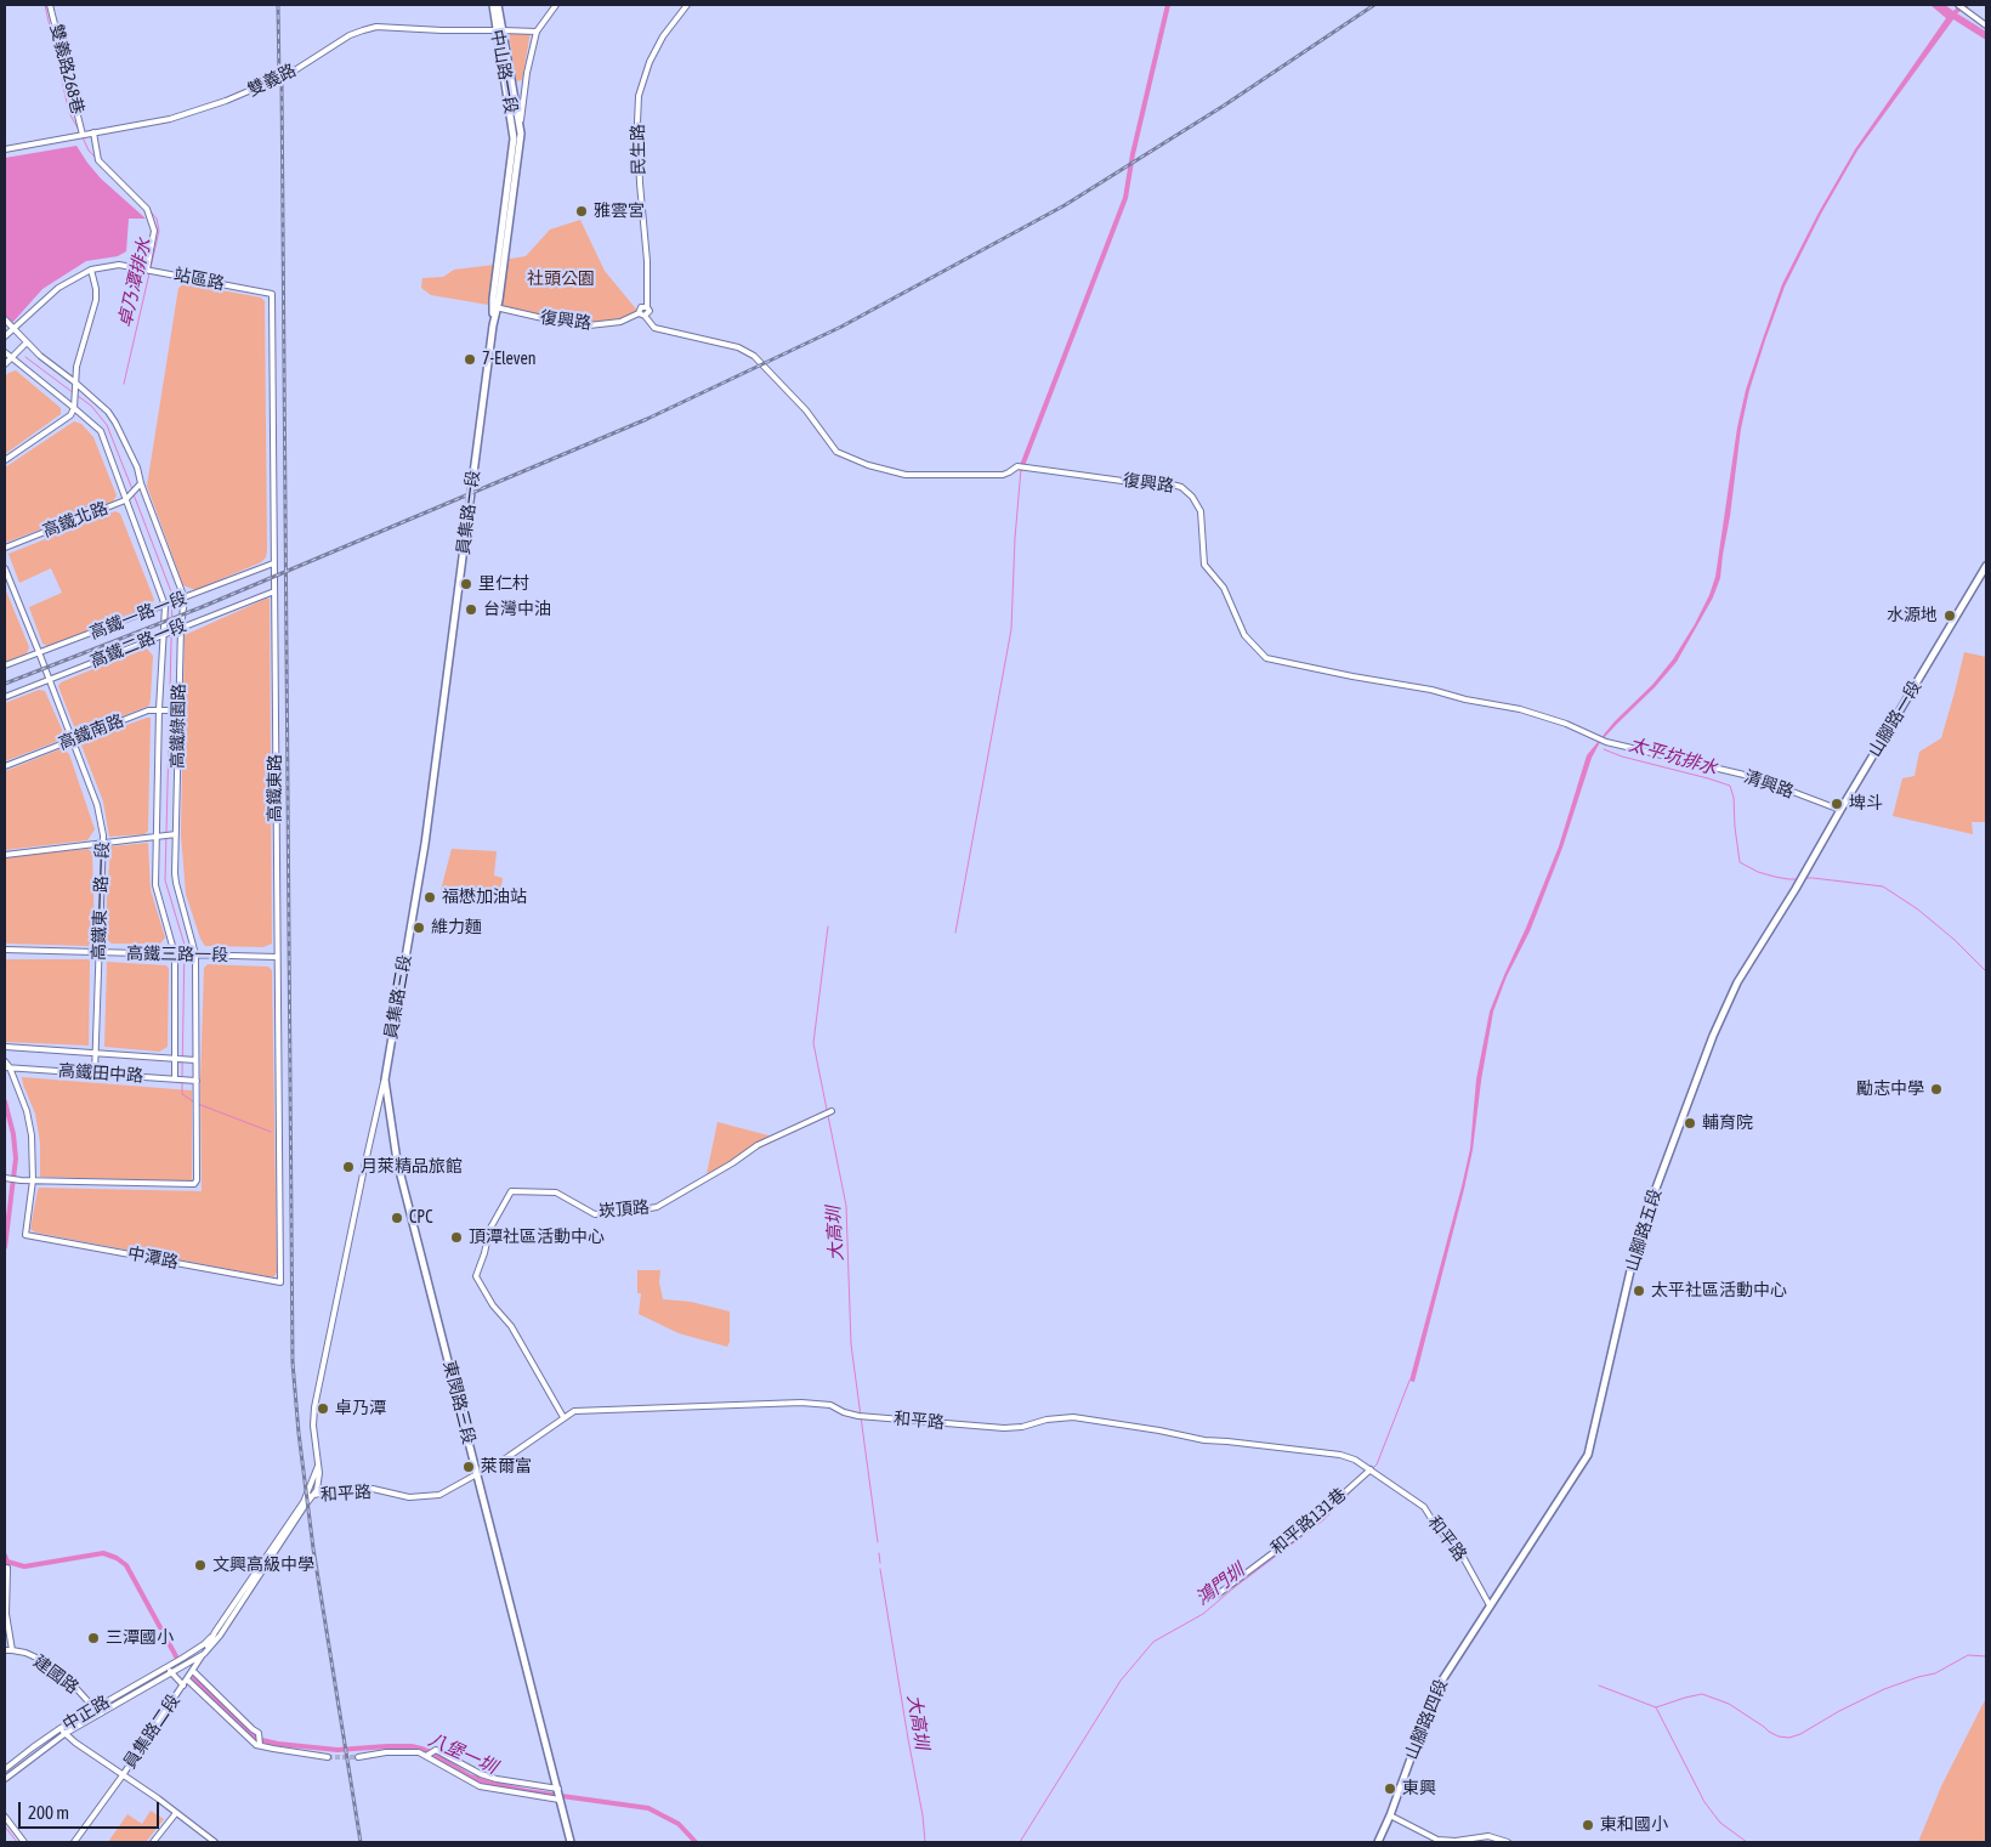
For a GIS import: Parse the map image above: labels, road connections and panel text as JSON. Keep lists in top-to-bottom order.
{
  "streets": {
    "main road": [
      "中山路一段",
      "員集路一段",
      "山腳路一段",
      "員集路三段",
      "山腳路五段",
      "東閔路三段",
      "山腳路四段"
    ],
    "street": [
      "雙義路268巷",
      "雙義路",
      "民生路",
      "站區路",
      "復興路",
      "高鐵北路",
      "高鐵一路一段",
      "高鐵二路一段",
      "高鐵綠園路",
      "高鐵南路",
      "清興路",
      "高鐵東路",
      "高鐵東一路一段",
      "高鐵三路一段",
      "高鐵田中路",
      "崁頂路",
      "中潭路",
      "和平路",
      "和平路131巷",
      "建國路",
      "中正路",
      "員集路二段"
    ]
  },
  "crossings": [
    ["雙義路268巷", "雙義路"],
    ["中山路一段", "雙義路"],
    ["中山路一段", "員集路一段"],
    ["雙義路", "員集路一段"],
    ["民生路", "復興路"],
    ["站區路", "高鐵綠園路"],
    ["站區路", "高鐵東路"],
    ["復興路", "員集路一段"],
    ["復興路", "清興路"],
    ["員集路一段", "員集路三段"],
    ["高鐵北路", "高鐵綠園路"],
    ["高鐵一路一段", "高鐵綠園路"],
    ["高鐵一路一段", "高鐵東路"],
    ["高鐵一路一段", "高鐵東一路一段"],
    ["高鐵二路一段", "高鐵綠園路"],
    ["高鐵二路一段", "高鐵東路"],
    ["高鐵二路一段", "高鐵東一路一段"],
    ["山腳路一段", "清興路"],
    ["山腳路一段", "山腳路五段"],
    ["高鐵綠園路", "高鐵南路"],
    ["高鐵綠園路", "高鐵三路一段"],
    ["高鐵綠園路", "高鐵田中路"],
    ["高鐵綠園路", "中潭路"],
    ["高鐵南路", "高鐵東一路一段"],
    ["高鐵東路", "高鐵三路一段"],
    ["高鐵東路", "中潭路"],
    ["高鐵東一路一段", "高鐵三路一段"],
    ["高鐵東一路一段", "高鐵田中路"],
    ["員集路三段", "東閔路三段"],
    ["崁頂路", "和平路"],
    ["山腳路五段", "和平路"],
    ["山腳路五段", "山腳路四段"],
    ["東閔路三段", "和平路"],
    ["和平路", "和平路131巷"],
    ["和平路", "山腳路四段"],
    ["建國路", "中正路"]
  ],
  "water": [
    "卓乃潭排水",
    "太平坑排水",
    "大高圳",
    "鴻門圳",
    "八堡一圳"
  ],
  "parks": ["社頭公園"],
  "places": [
    "雅雲宮",
    "7-Eleven",
    "里仁村",
    "台灣中油",
    "水源地",
    "埤斗",
    "福懋加油站",
    "維力麵",
    "勵志中學",
    "輔育院",
    "月萊精品旅館",
    "CPC",
    "頂潭社區活動中心",
    "太平社區活動中心",
    "卓乃潭",
    "萊爾富",
    "文興高級中學",
    "三潭國小",
    "東興",
    "東和國小"
  ],
  "scale_bar": "200 m"
}
